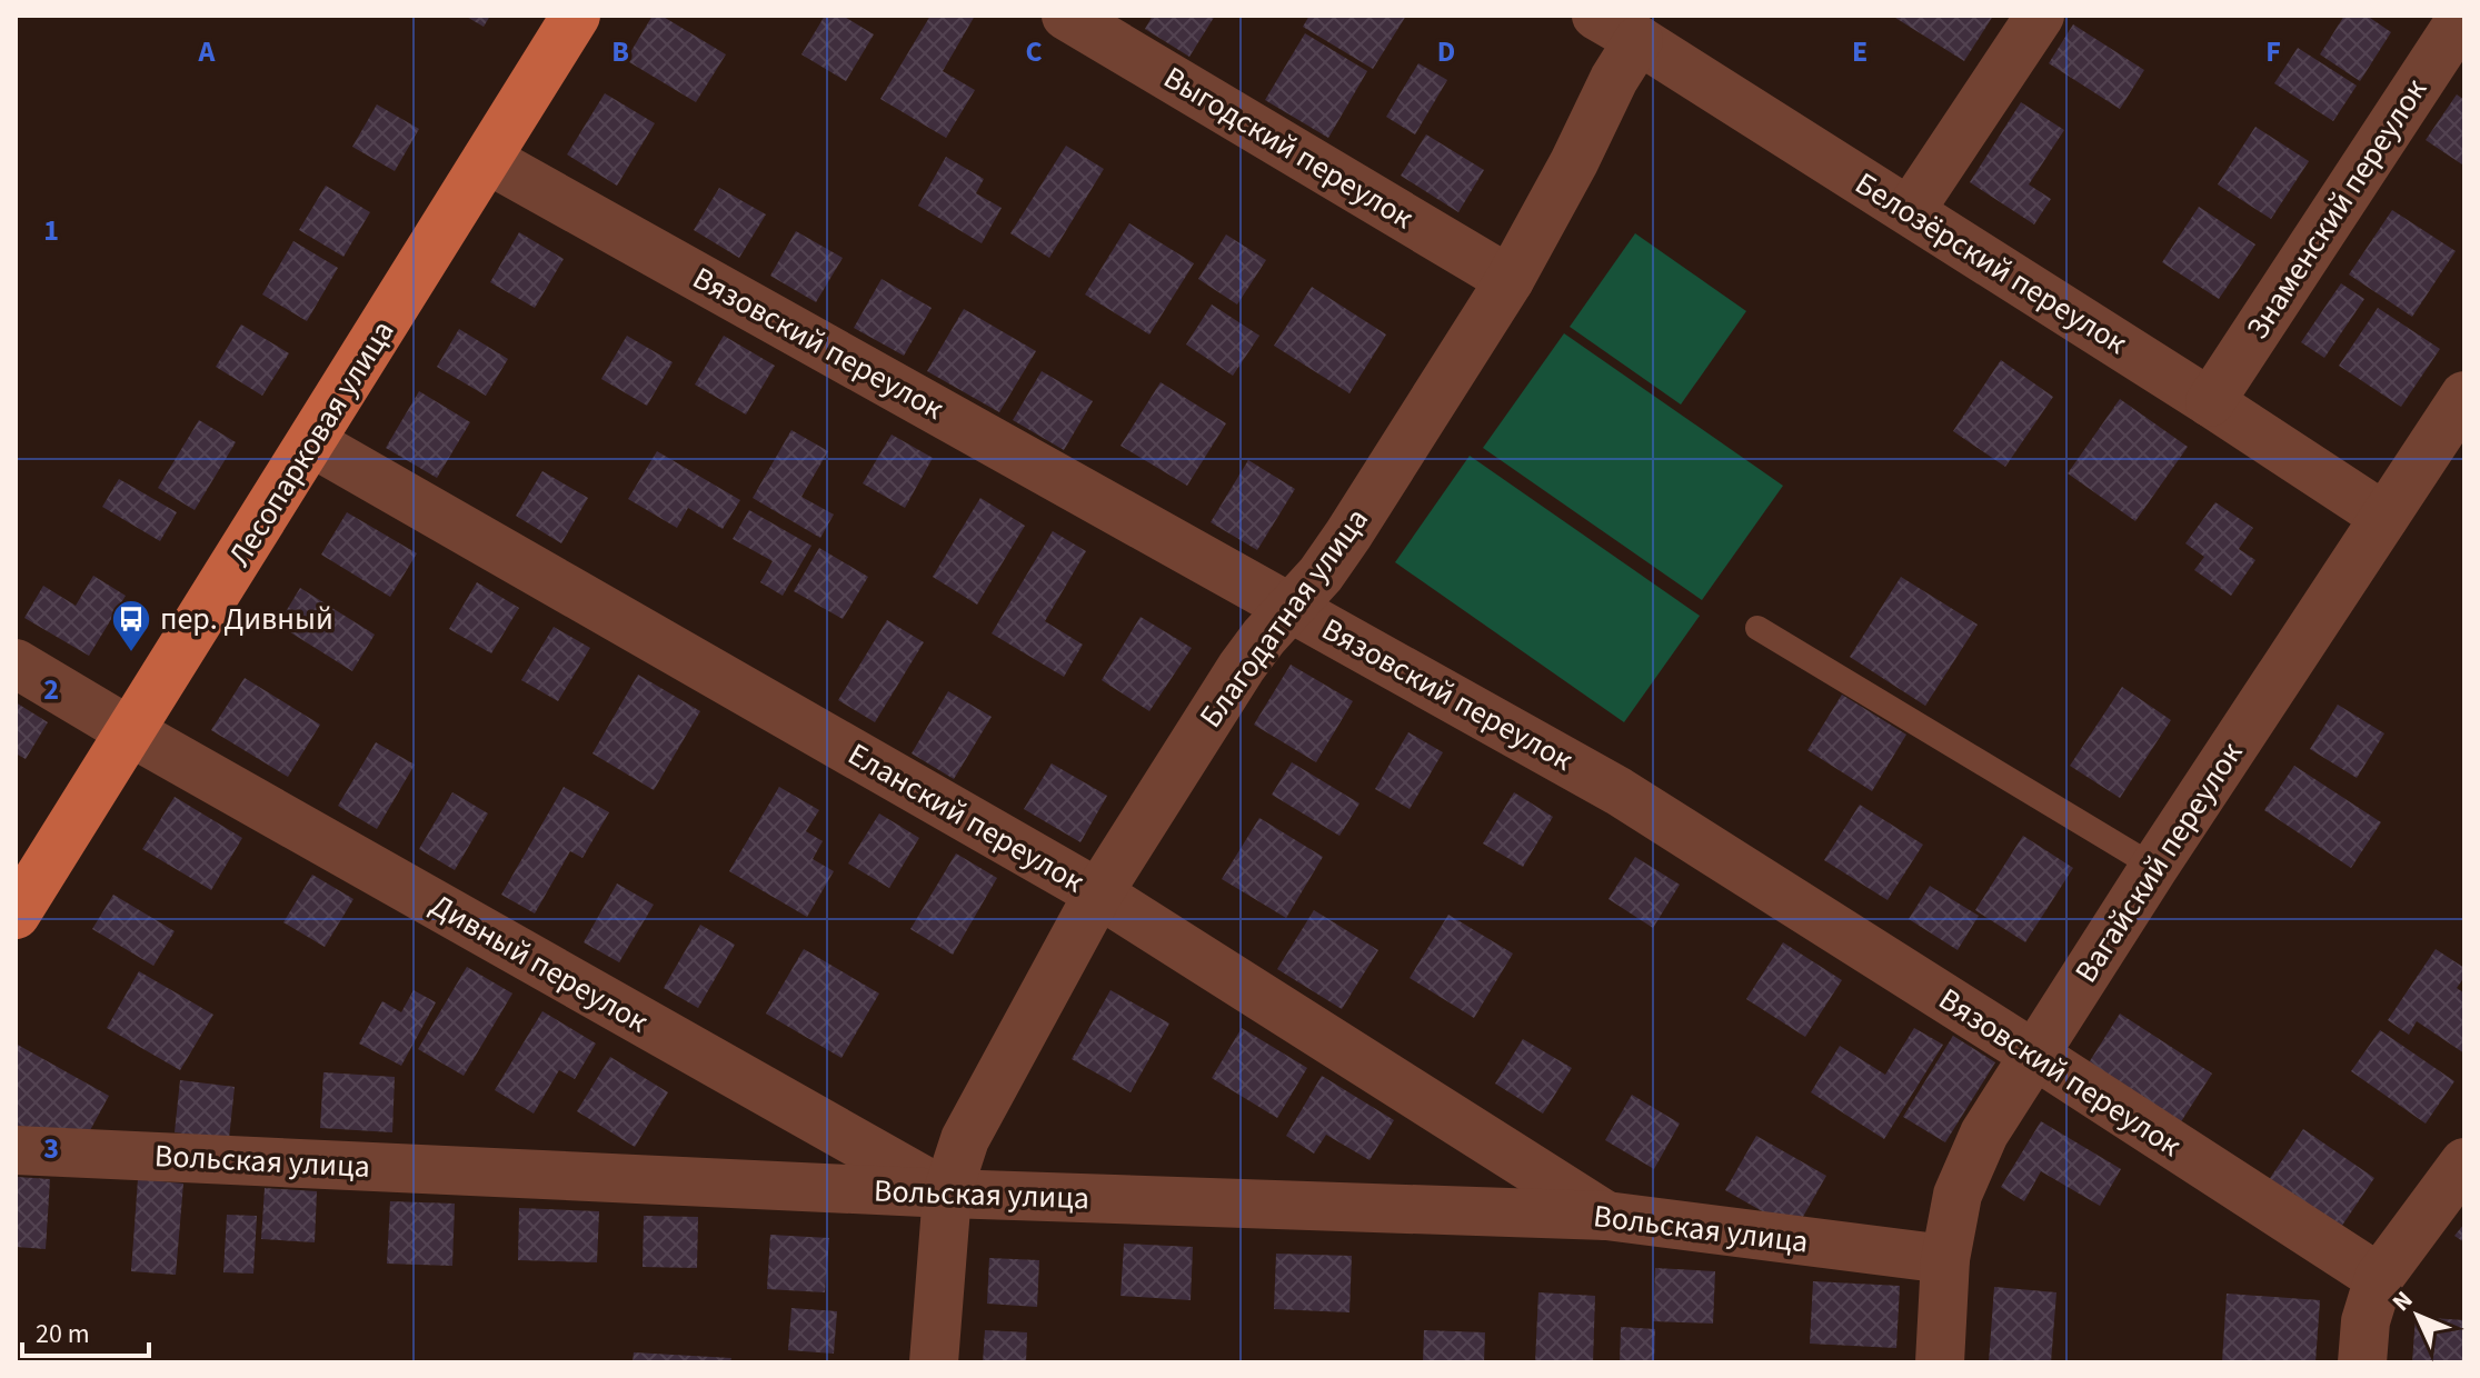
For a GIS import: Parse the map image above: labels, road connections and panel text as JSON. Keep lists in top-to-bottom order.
{
  "streets": {
    "main road": ["Лесопарковая улица"],
    "street": [
      "Выгодский переулок",
      "Знаменский переулок",
      "Белозёрский переулок",
      "Вязовский переулок",
      "Благодатная улица",
      "Еланский переулок",
      "Вагайский переулок",
      "Дивный переулок",
      "Вольская улица"
    ]
  },
  "crossings": [
    ["Выгодский переулок", "Благодатная улица"],
    ["Знаменский переулок", "Белозёрский переулок"],
    ["Белозёрский переулок", "Благодатная улица"],
    ["Белозёрский переулок", "Вагайский переулок"],
    ["Вязовский переулок", "Лесопарковая улица"],
    ["Вязовский переулок", "Благодатная улица"],
    ["Вязовский переулок", "Вагайский переулок"],
    ["Лесопарковая улица", "Еланский переулок"],
    ["Лесопарковая улица", "Дивный переулок"],
    ["Благодатная улица", "Еланский переулок"],
    ["Благодатная улица", "Дивный переулок"],
    ["Благодатная улица", "Вольская улица"],
    ["Еланский переулок", "Вольская улица"],
    ["Вагайский переулок", "Вольская улица"],
    ["Дивный переулок", "Вольская улица"]
  ],
  "places": {
    "bus stop": ["пер. Дивный"]
  },
  "scale_bar": "20 m",
  "north": "top left",
  "grid": {
    "columns": [
      "A",
      "B",
      "C",
      "D",
      "E",
      "F"
    ],
    "rows": ["1", "2", "3"]
  }
}
